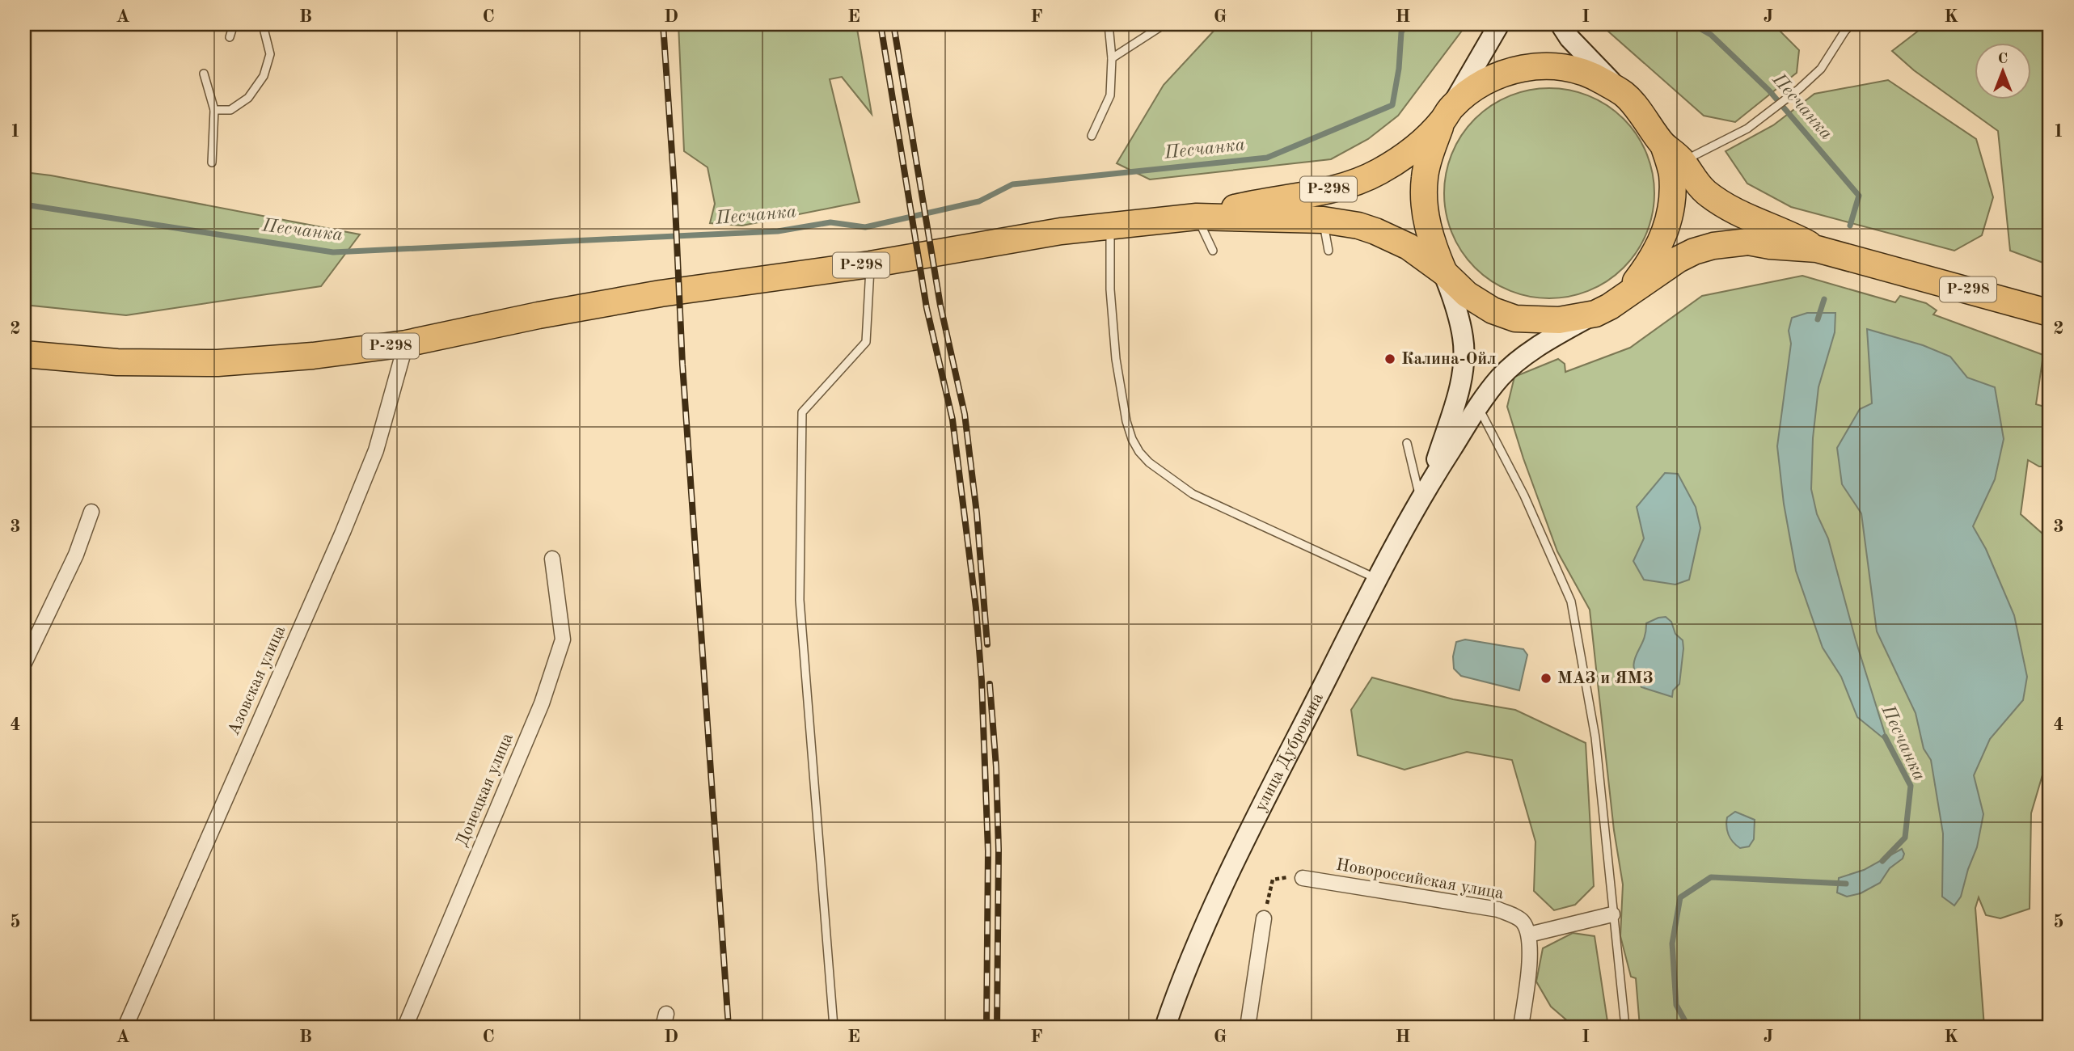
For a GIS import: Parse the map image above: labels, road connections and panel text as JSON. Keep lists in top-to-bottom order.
{
  "streets": {
    "highway": ["Р-298"],
    "main road": ["улица Дубровина"],
    "street": ["Азовская улица", "Донецкая улица", "Новороссийская улица"]
  },
  "crossings": [
    ["Р-298", "Азовская улица"]
  ],
  "water": ["Песчанка"],
  "places": ["Калина-Ойл", "МАЗ и ЯМЗ"],
  "north": "top",
  "grid": {
    "columns": [
      "A",
      "B",
      "C",
      "D",
      "E",
      "F",
      "G",
      "H",
      "I",
      "J",
      "K"
    ],
    "rows": [
      "1",
      "2",
      "3",
      "4",
      "5"
    ]
  }
}
